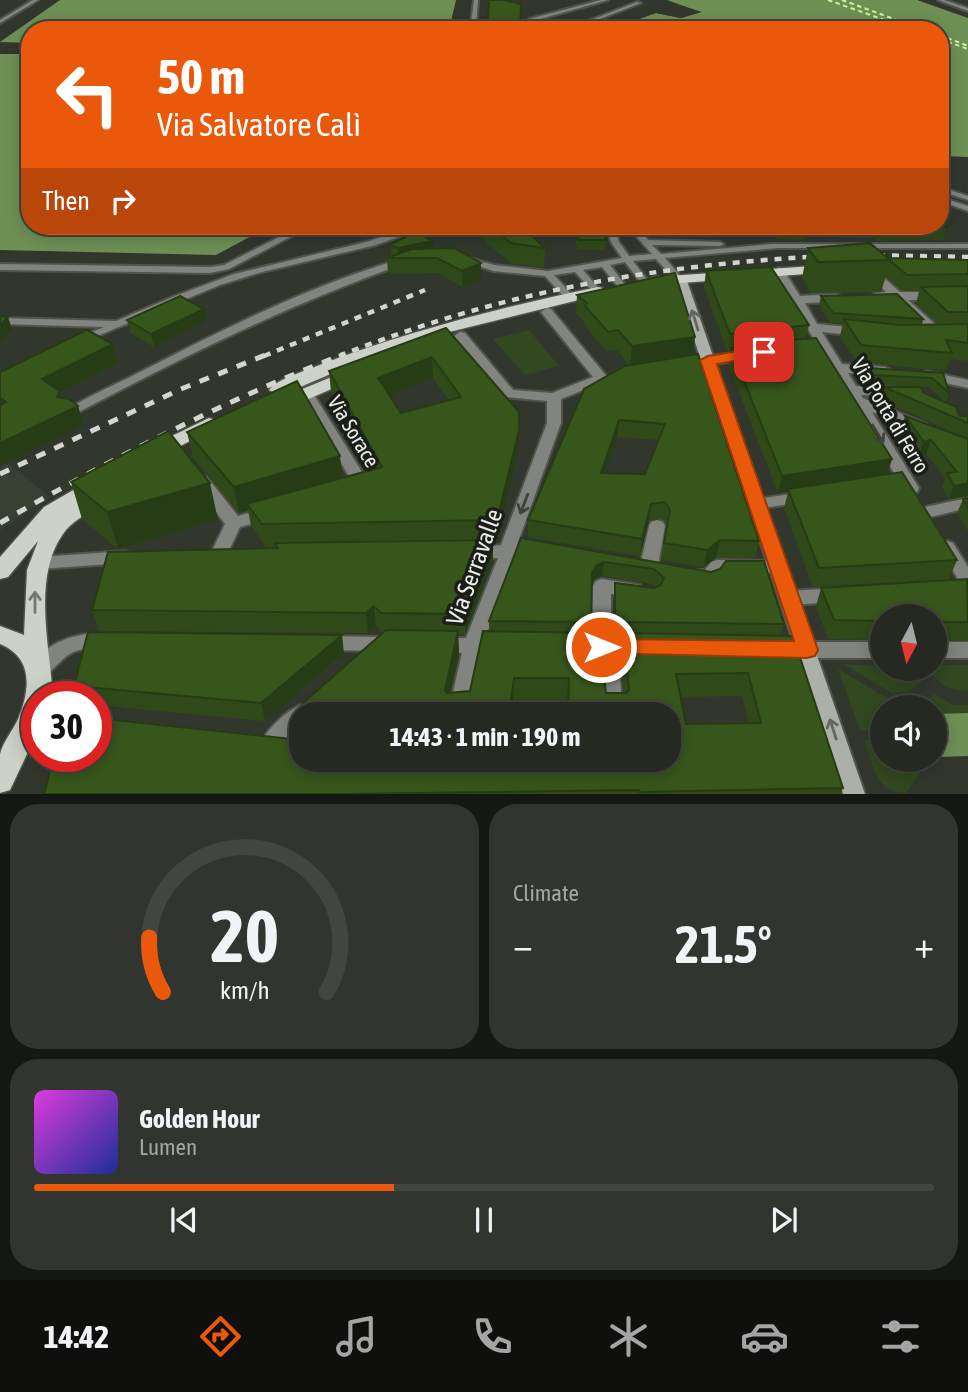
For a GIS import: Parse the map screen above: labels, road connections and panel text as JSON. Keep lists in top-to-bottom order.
{
  "streets": {
    "street": ["Via Porta di Ferro", "Via Sorace", "Via Serravalle"]
  },
  "one_way": ["Via Porta di Ferro", "Via Serravalle"],
  "north": "bottom",
  "page": {
    "turn": ["50 m", "Via Salvatore Calì"],
    "then": "Then",
    "limit": "30",
    "trip": "14:43 · 1 min · 190 m",
    "tile": "Climate",
    "heat": ["−", "21.5°", "+"],
    "song": ["Golden Hour", "Lumen"],
    "tabs": "14:42",
    "gauge": ["20", "km/h"]
  }
}
